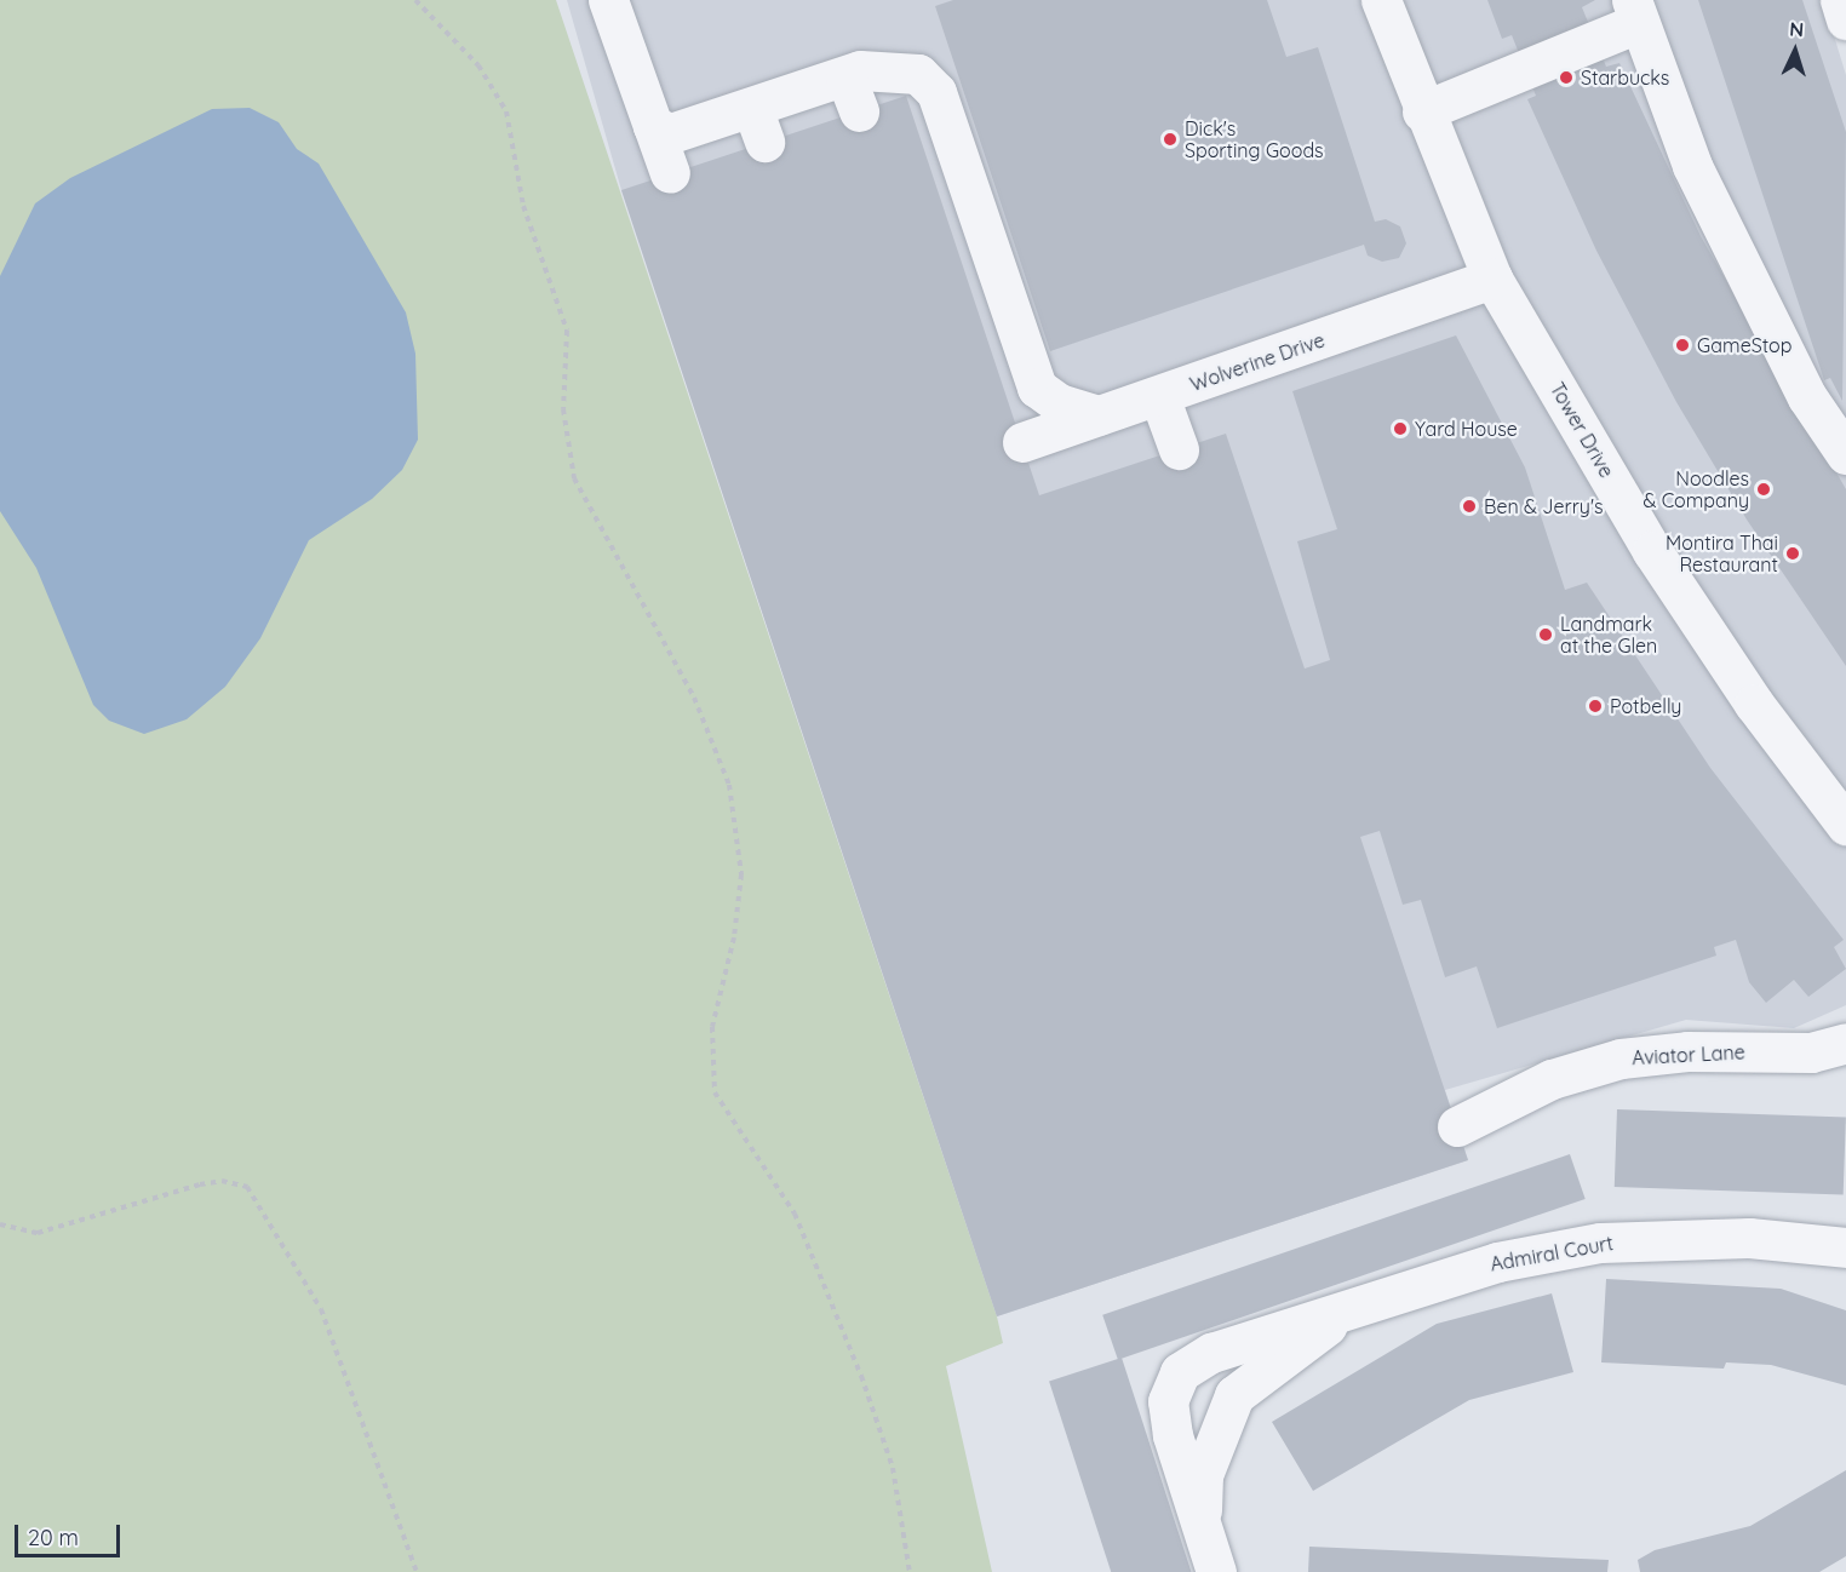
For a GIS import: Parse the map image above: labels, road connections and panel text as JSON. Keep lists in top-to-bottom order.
{
  "streets": {
    "street": [
      "Wolverine Drive",
      "Tower Drive",
      "Aviator Lane",
      "Admiral Court"
    ]
  },
  "crossings": [
    ["Wolverine Drive", "Tower Drive"]
  ],
  "places": [
    "Starbucks",
    "Dick's Sporting Goods",
    "GameStop",
    "Yard House",
    "Noodles & Company",
    "Ben & Jerry's",
    "Montira Thai Restaurant",
    "Landmark at the Glen",
    "Potbelly"
  ],
  "scale_bar": "20 m",
  "north": "top"
}
